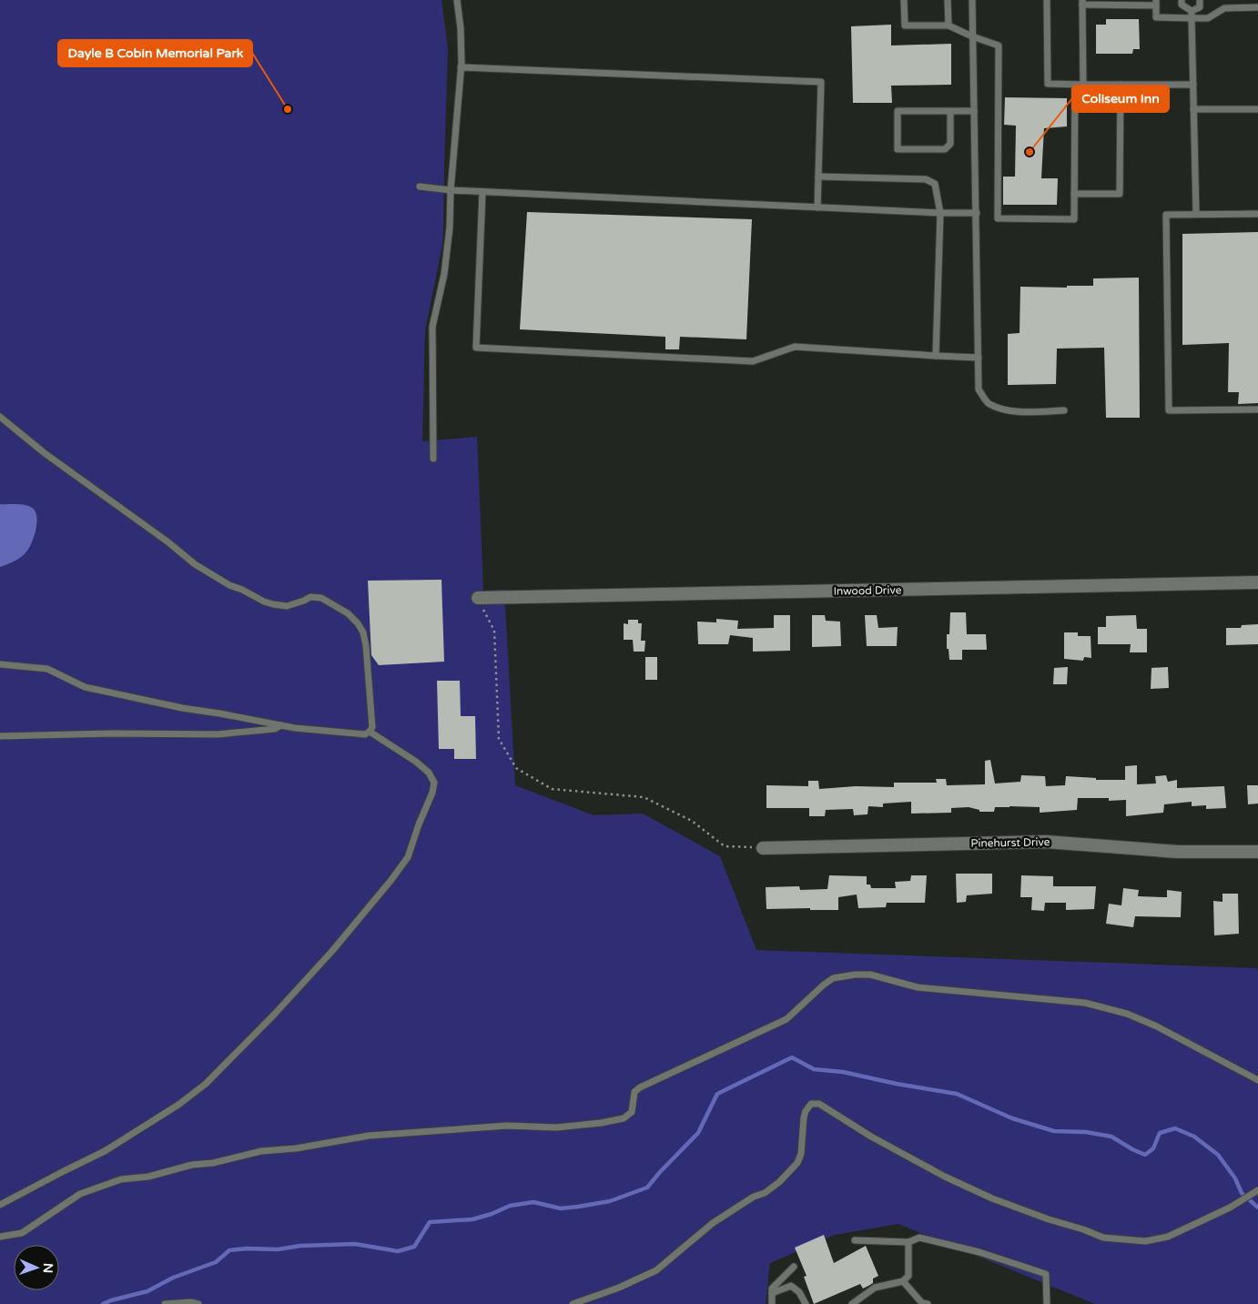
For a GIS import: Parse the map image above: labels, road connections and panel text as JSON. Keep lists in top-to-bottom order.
{
  "streets": {
    "street": ["Inwood Drive", "Pinehurst Drive"]
  },
  "places": ["Dayle B Cobin Memorial Park", "Coliseum Inn"],
  "north": "right"
}
